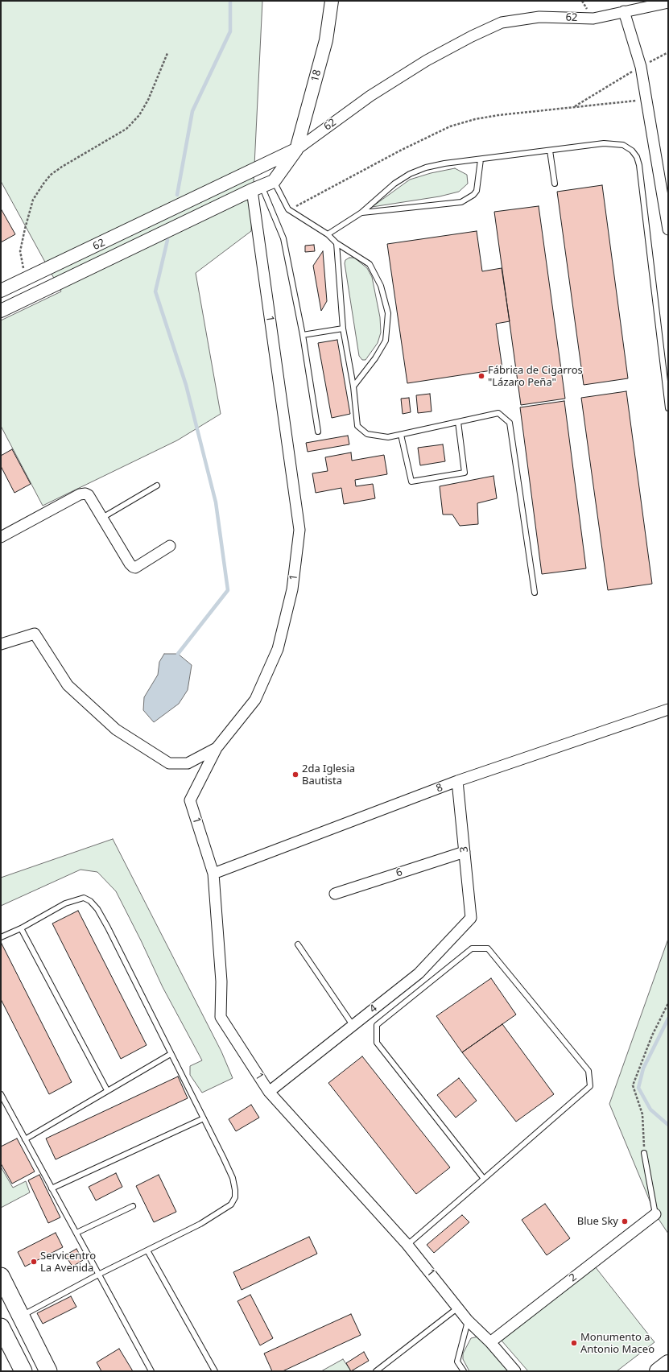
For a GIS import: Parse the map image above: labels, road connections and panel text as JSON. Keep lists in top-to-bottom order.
{
  "streets": {
    "street": [
      "62",
      "18",
      "1",
      "8",
      "3",
      "6",
      "4",
      "2"
    ]
  },
  "crossings": [
    ["62", "18"],
    ["62", "1"],
    ["1", "8"],
    ["1", "4"],
    ["1", "2"],
    ["8", "3"],
    ["3", "6"],
    ["3", "4"]
  ],
  "places": [
    "Fábrica de Cigarros \"Lázaro Peña\"",
    "2da Iglesia Bautista",
    "Blue Sky",
    "Servicentro La Avenida",
    "Monumento a Antonio Maceo"
  ]
}
